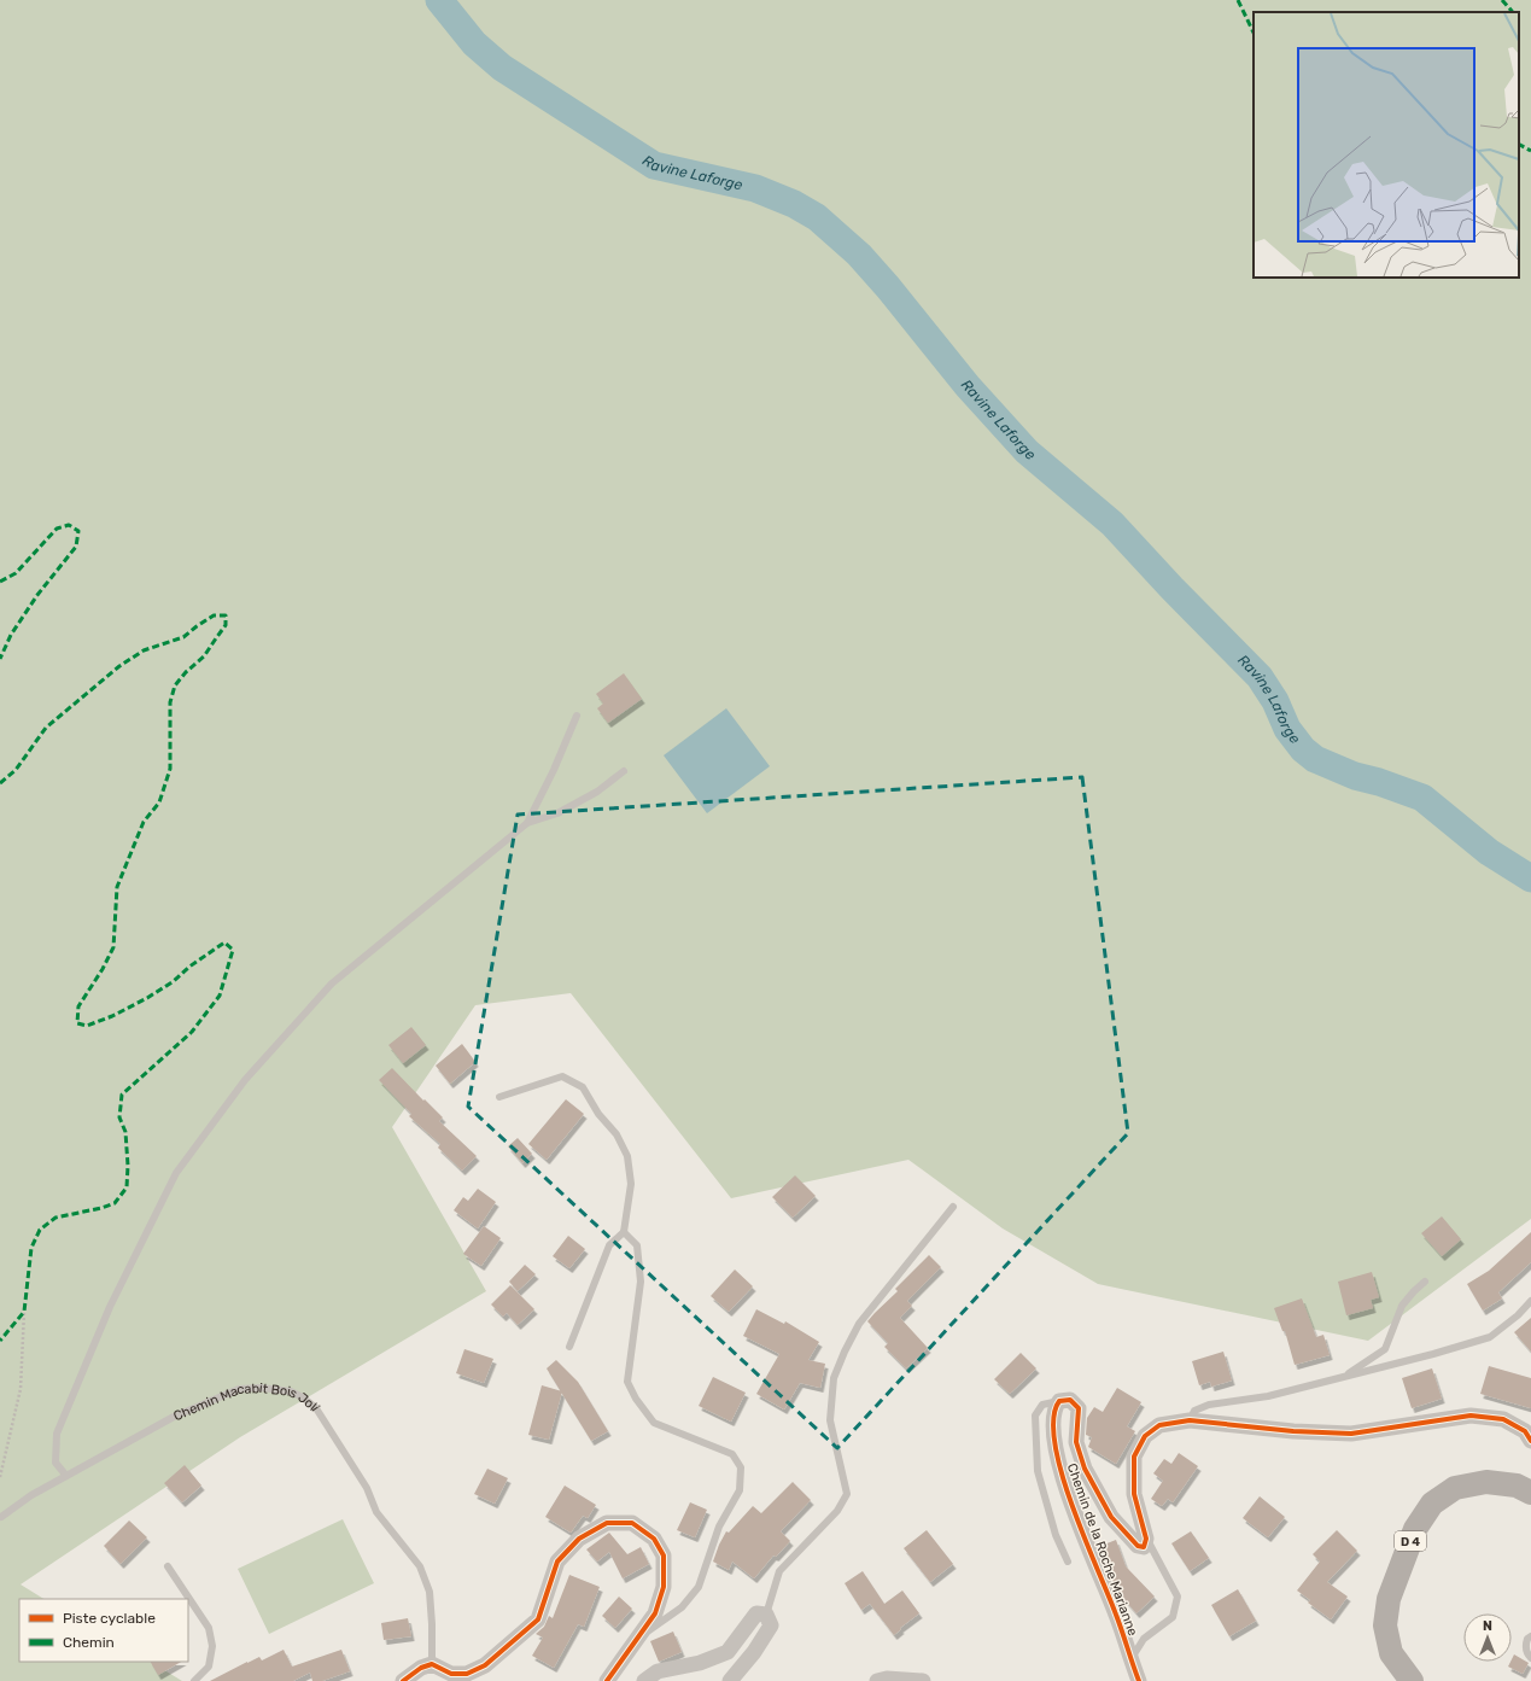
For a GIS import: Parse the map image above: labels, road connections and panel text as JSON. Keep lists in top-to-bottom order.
{
  "streets": {
    "main road": ["D 4"],
    "street": ["Chemin de la Roche Marianne"],
    "lane": ["Chemin Macabit Bois Joli"]
  },
  "water": ["Ravine Laforge"],
  "legend": ["Piste cyclable", "Chemin"],
  "north": "top"
}
